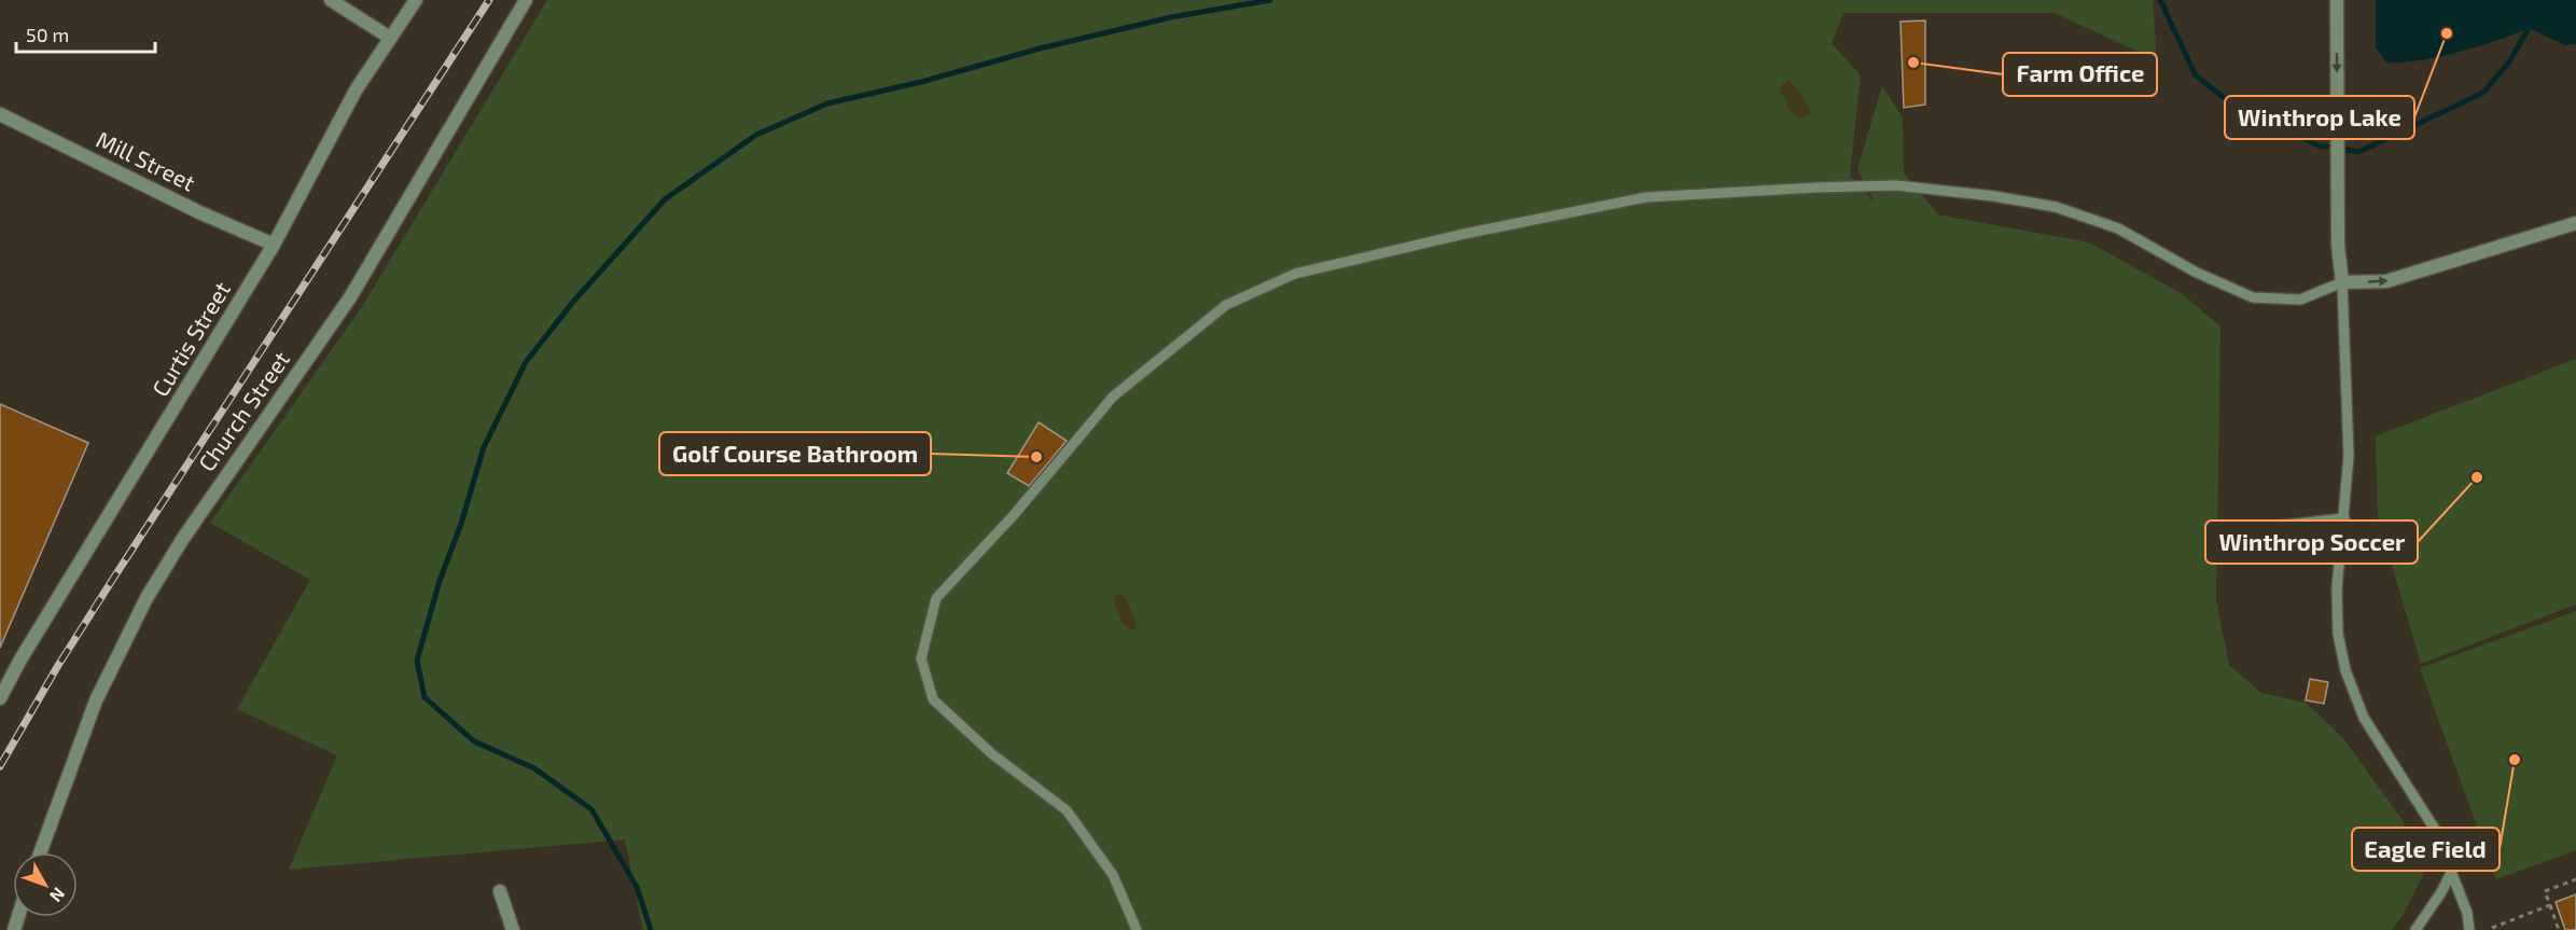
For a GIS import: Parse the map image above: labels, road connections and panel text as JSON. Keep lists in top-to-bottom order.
{
  "streets": {
    "street": ["Mill Street", "Curtis Street", "Church Street"]
  },
  "crossings": [
    ["Mill Street", "Curtis Street"]
  ],
  "places": [
    "Winthrop Lake",
    "Farm Office",
    "Golf Course Bathroom",
    "Winthrop Soccer",
    "Eagle Field"
  ],
  "scale_bar": "50 m",
  "north": "bottom right"
}
